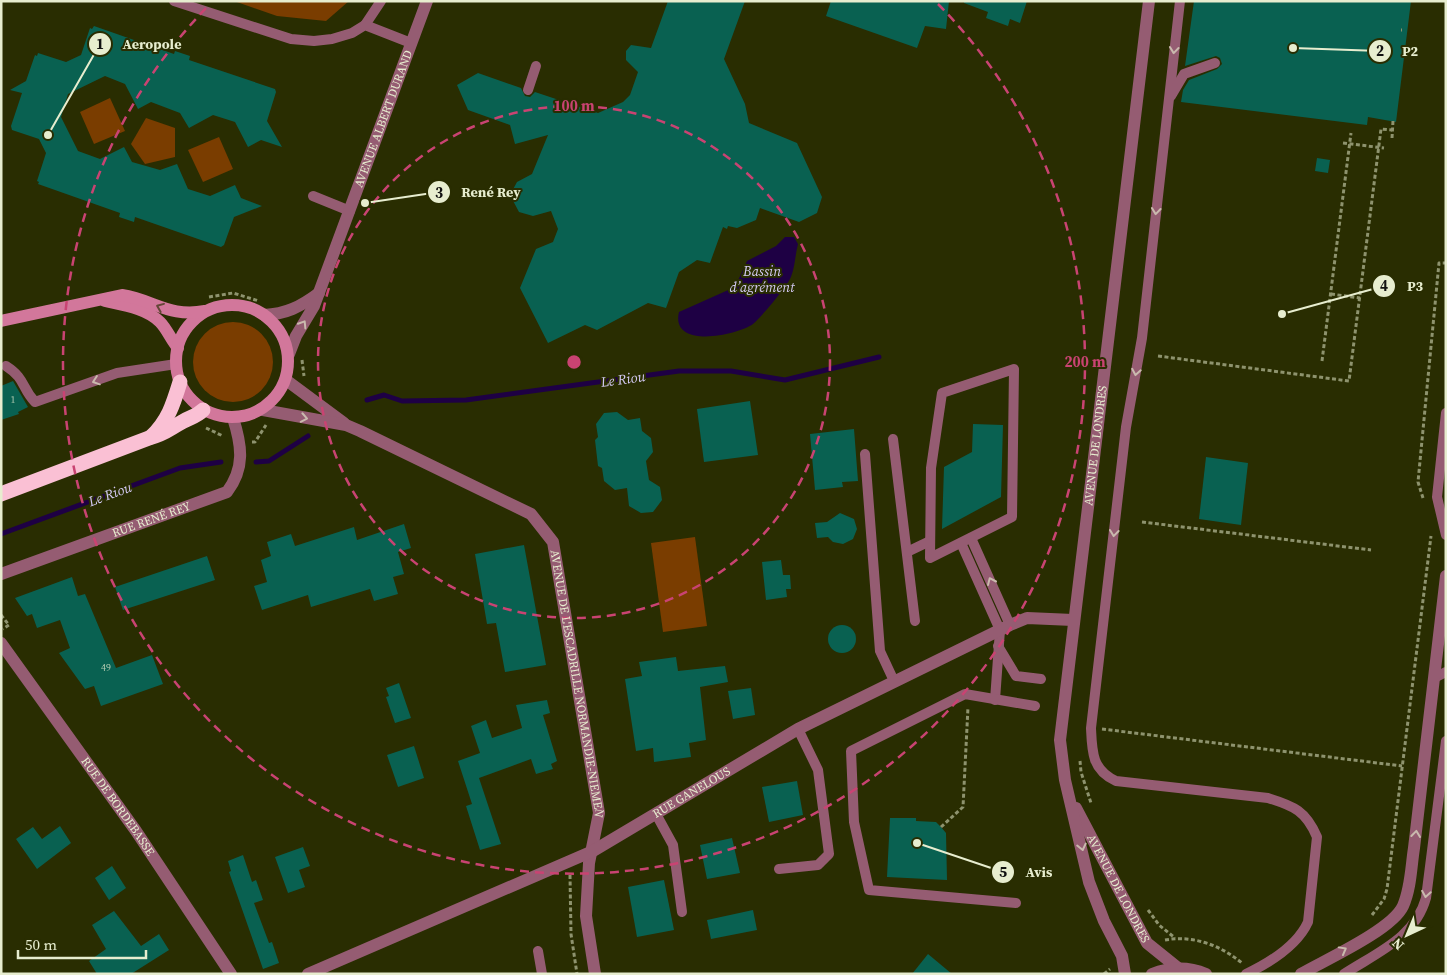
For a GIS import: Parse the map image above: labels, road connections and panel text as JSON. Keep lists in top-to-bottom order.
{
  "streets": {
    "street": [
      "AVENUE ALBERT DURAND",
      "AVENUE DE LONDRES",
      "RUE RENÉ REY",
      "AVENUE DE L'ESCADRILLE NORMANDIE-NIEMEN",
      "RUE GANELOUS",
      "RUE DE BORDEBASSE"
    ]
  },
  "crossings": [
    ["AVENUE ALBERT DURAND", "RUE RENÉ REY"],
    ["AVENUE ALBERT DURAND", "AVENUE DE L'ESCADRILLE NORMANDIE-NIEMEN"],
    ["AVENUE DE LONDRES", "RUE GANELOUS"],
    ["RUE RENÉ REY", "AVENUE DE L'ESCADRILLE NORMANDIE-NIEMEN"],
    ["AVENUE DE L'ESCADRILLE NORMANDIE-NIEMEN", "RUE GANELOUS"]
  ],
  "water": ["Bassin d’agrément", "Le Riou"],
  "places": [
    "P2",
    "Aeropole",
    "René Rey",
    "P3",
    "Avis"
  ],
  "house_numbers": ["1", "49"],
  "scale_bar": "50 m",
  "north": "bottom left",
  "rings": ["100 m", "200 m"]
}
